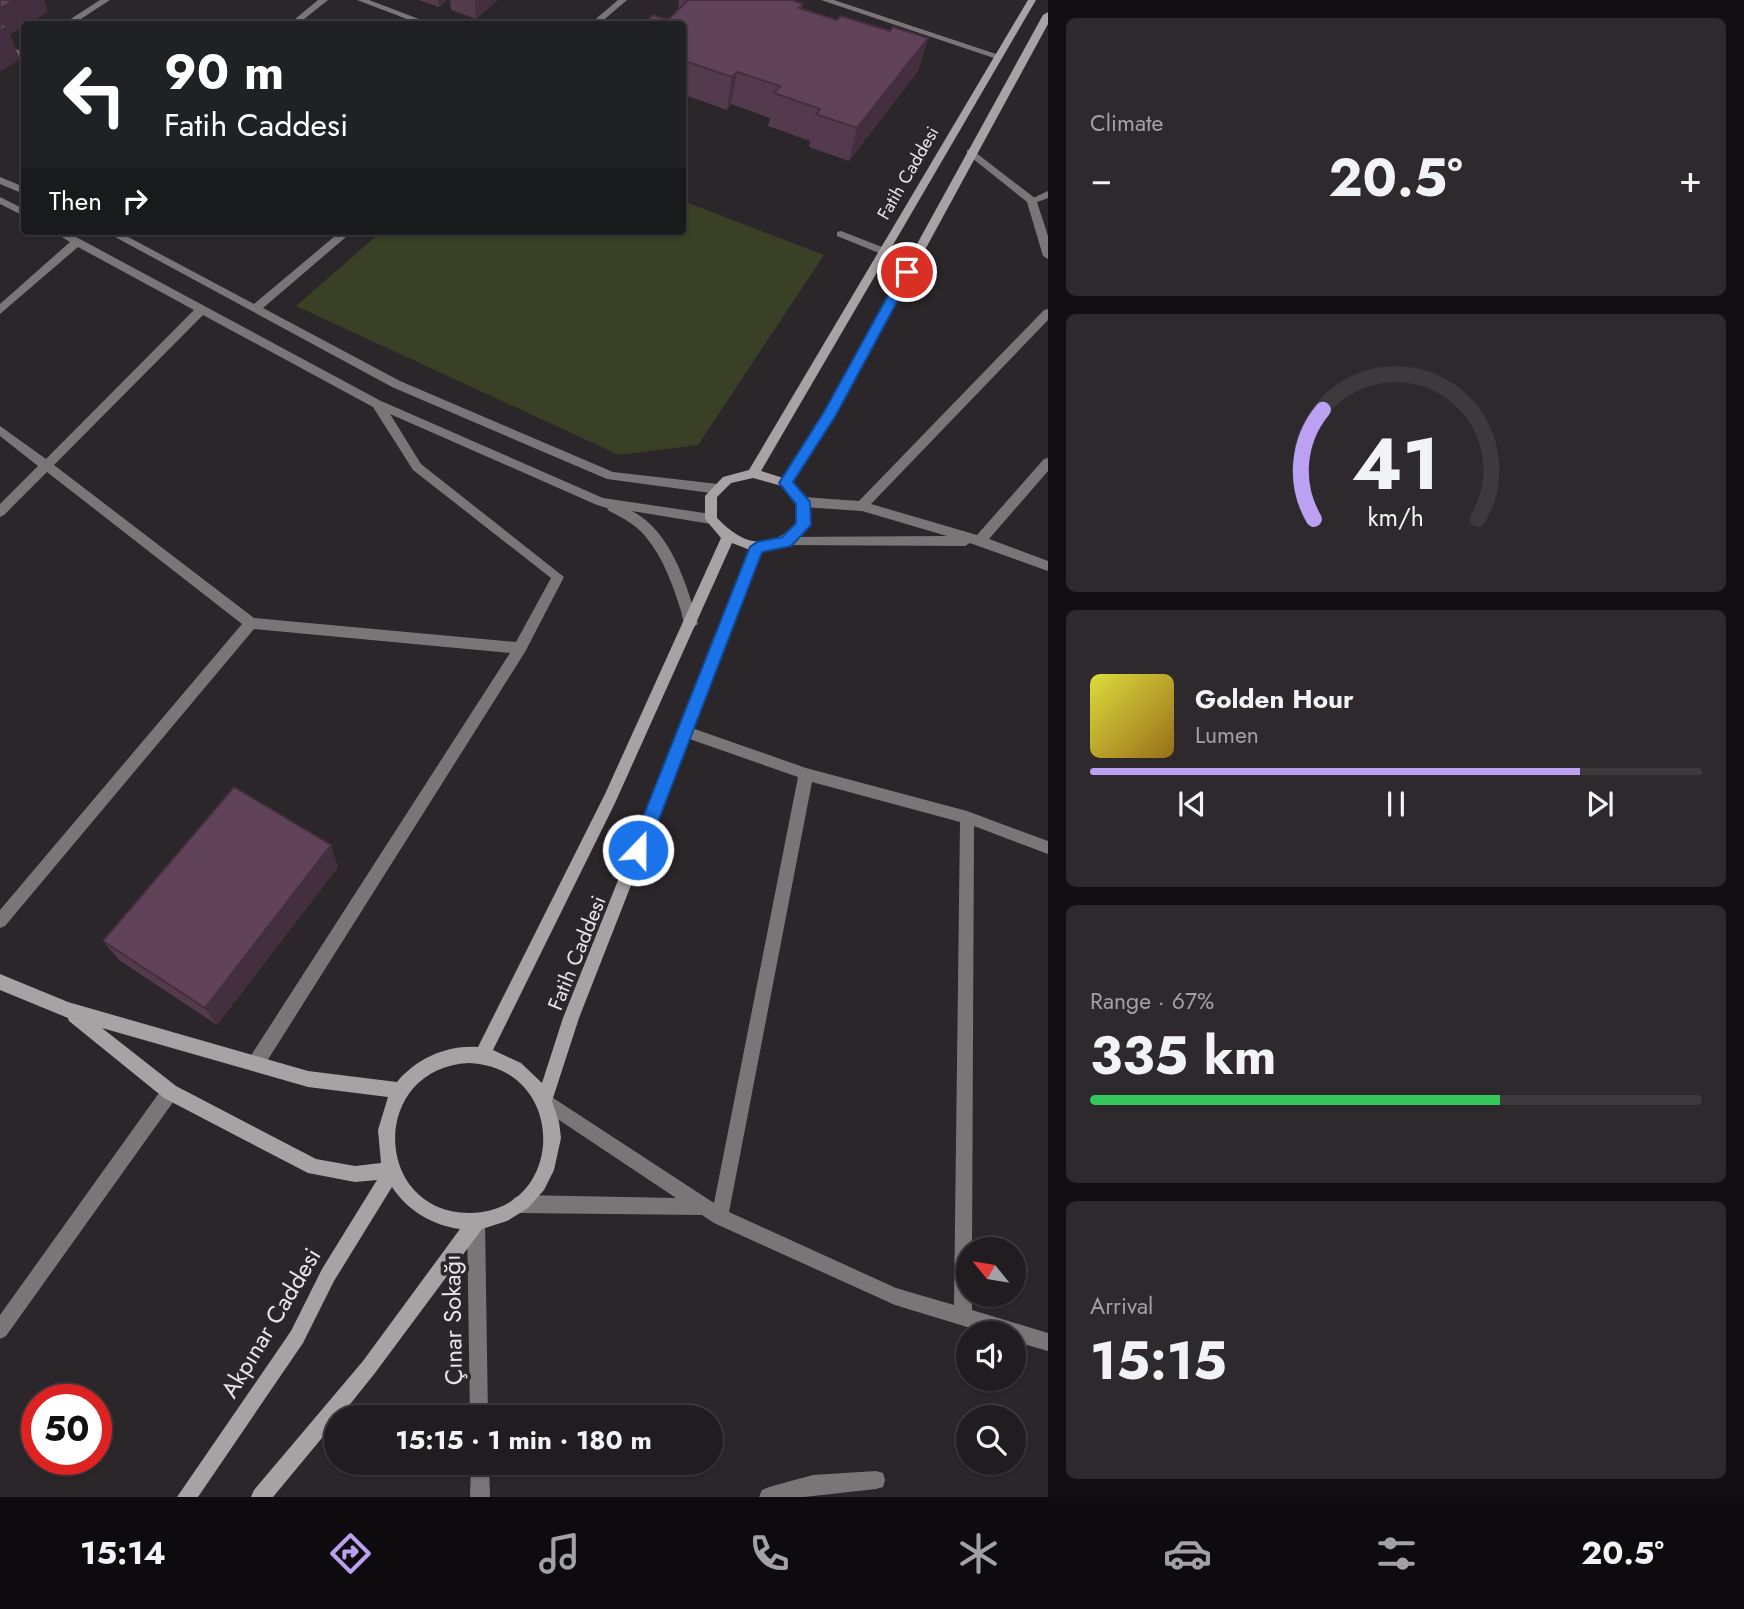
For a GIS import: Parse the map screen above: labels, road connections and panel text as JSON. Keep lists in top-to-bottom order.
{
  "streets": {
    "main road": ["Fatih Caddesi", "Akpınar Caddesi"],
    "street": ["Çınar Sokağı"]
  },
  "crossings": [
    ["Fatih Caddesi", "Çınar Sokağı"],
    ["Fatih Caddesi", "Akpınar Caddesi"],
    ["Çınar Sokağı", "Akpınar Caddesi"]
  ],
  "north": "top left",
  "page": {
    "tile": [
      "Climate",
      ["Range · 67%", "335 km"],
      ["Arrival", "15:15"]
    ],
    "turn": ["90 m", "Fatih Caddesi"],
    "heat": ["−", "20.5°", "+"],
    "then": "Then",
    "song": ["Golden Hour", "Lumen"],
    "limit": "50",
    "trip": "15:15 · 1 min · 180 m",
    "tabs": ["15:14", "20.5°"],
    "gauge": ["41", "km/h"]
  }
}
